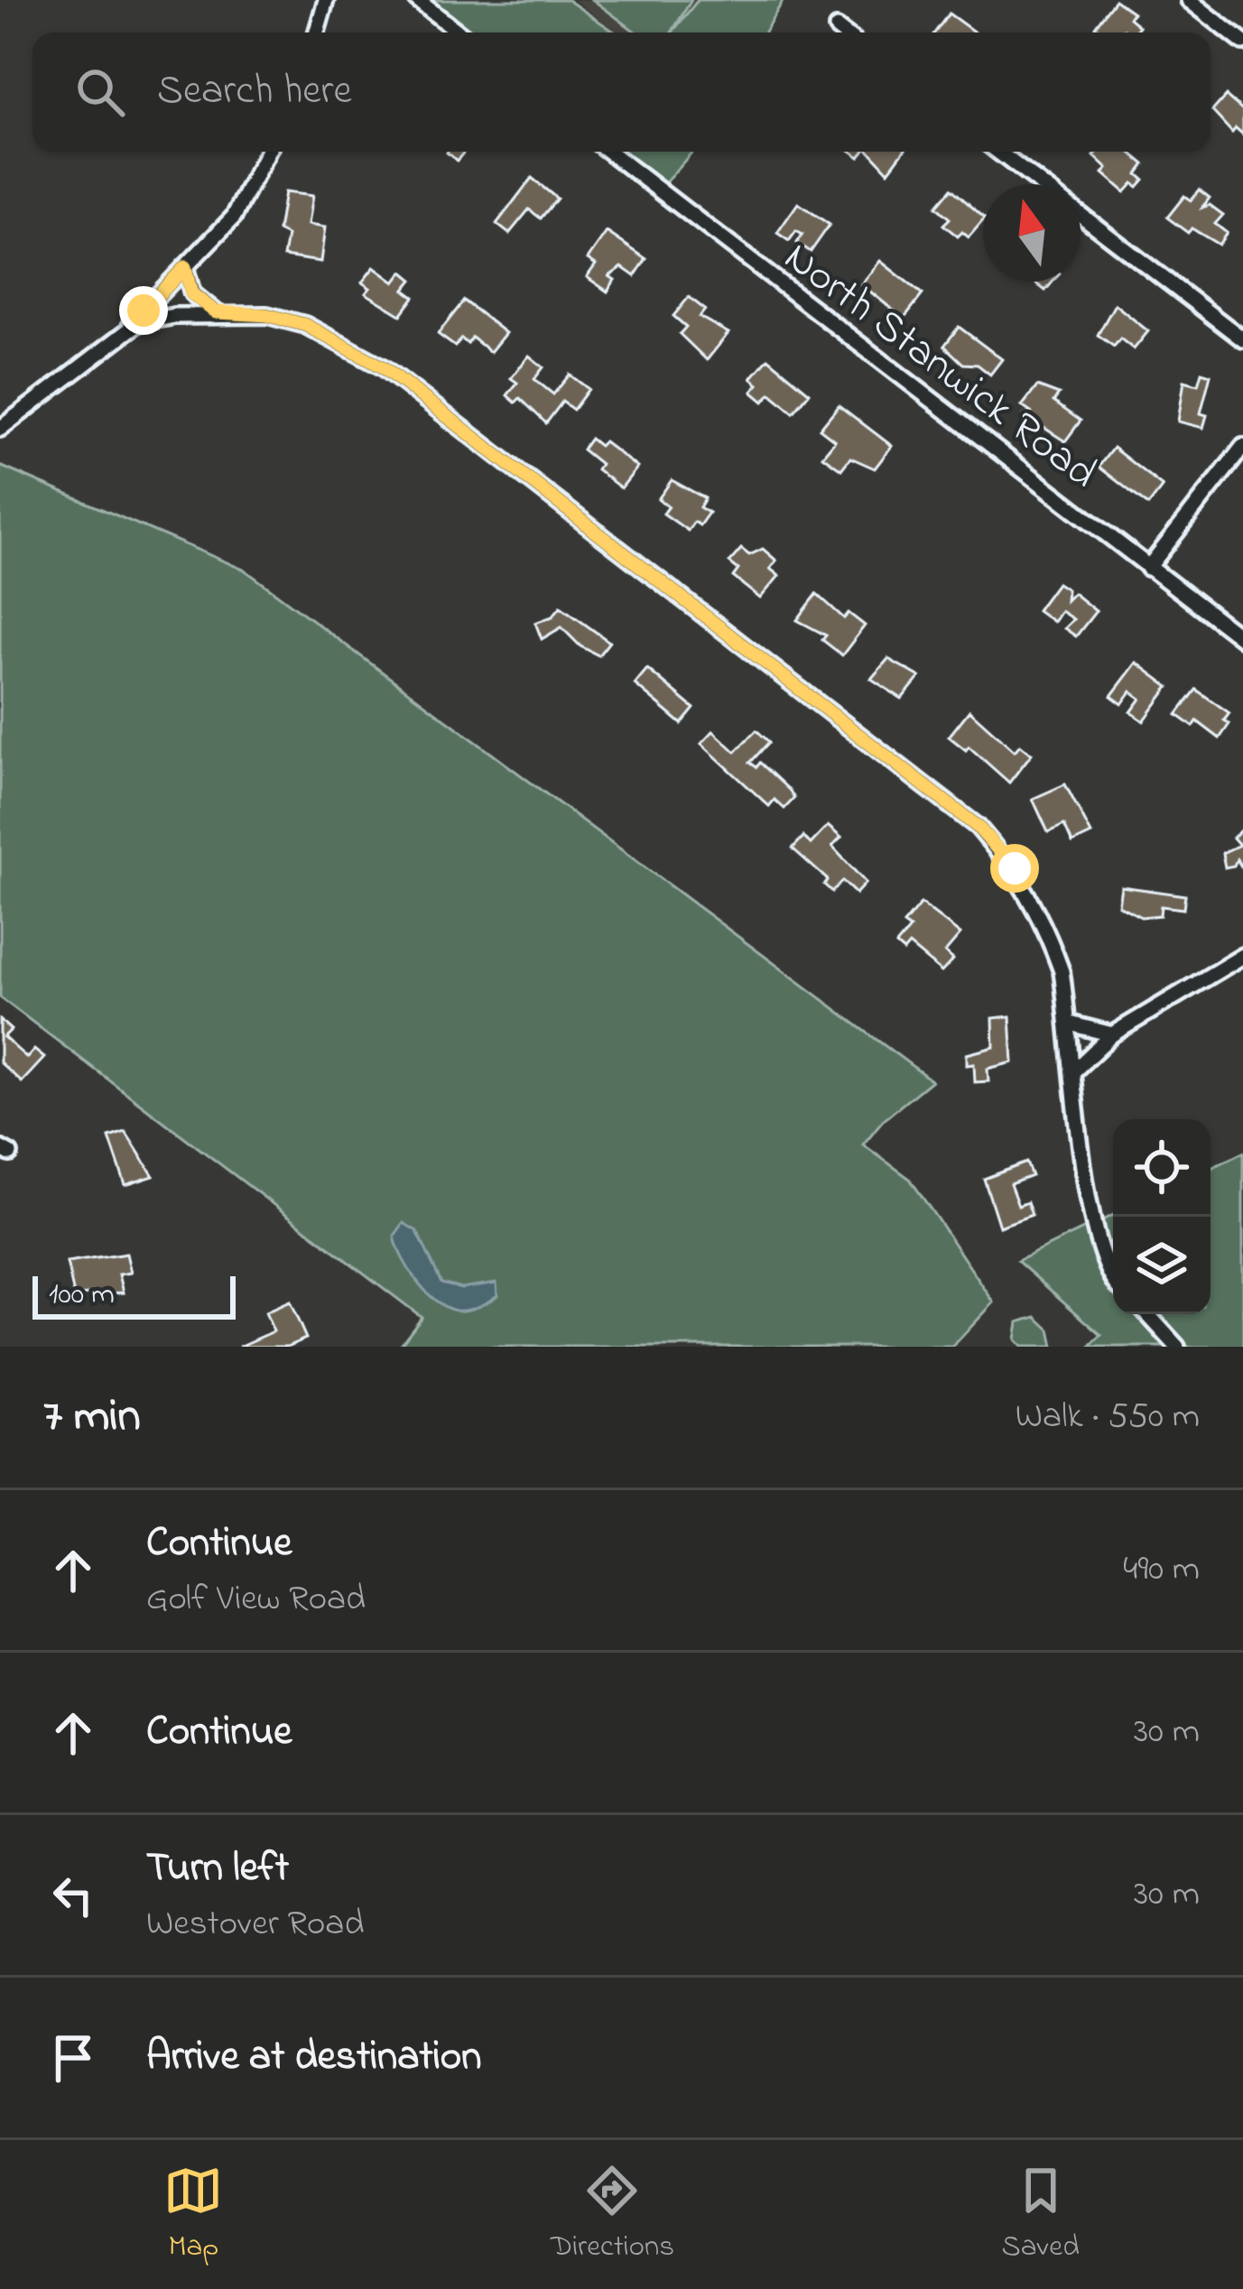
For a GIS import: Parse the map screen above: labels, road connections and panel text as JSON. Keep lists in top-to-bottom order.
{
  "streets": {
    "street": ["North Stanwick Road"]
  },
  "scale_bar": "100 m",
  "north": "top",
  "page": {
    "search": "Search here",
    "scale": "100 m",
    "heading": ["7 min", "Walk · 550 m"],
    "list": [
      ["Continue", "Golf View Road", "490 m"],
      ["Continue", "30 m"],
      ["Turn left", "Westover Road", "30 m"],
      "Arrive at destination"
    ],
    "nav": ["Map", "Directions", "Saved"]
  }
}
